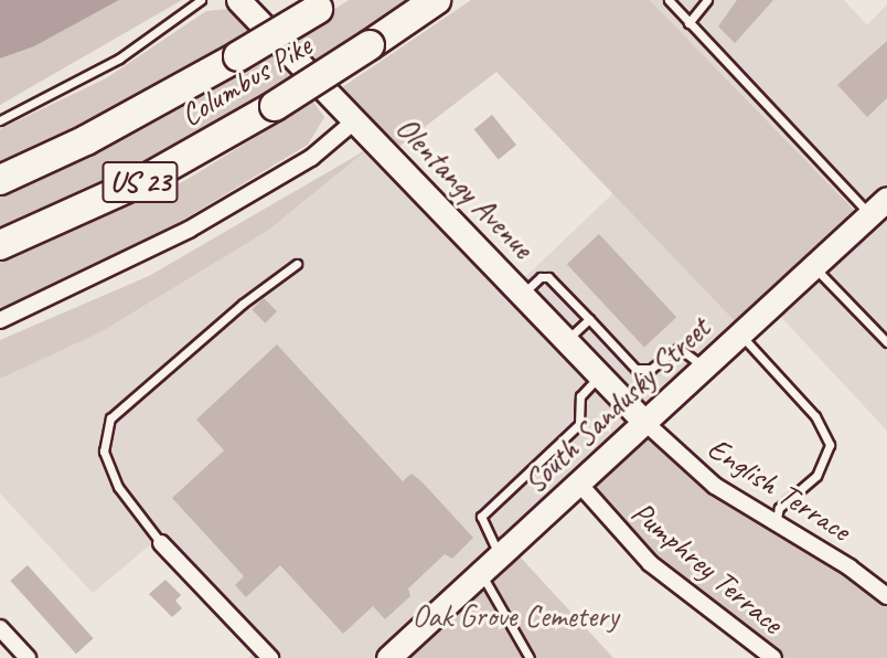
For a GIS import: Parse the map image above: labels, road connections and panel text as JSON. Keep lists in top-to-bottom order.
{
  "streets": {
    "highway": ["Columbus Pike", "US 23"],
    "street": [
      "Olentangy Avenue",
      "South Sandusky Street",
      "English Terrace",
      "Pumphrey Terrace"
    ]
  },
  "crossings": [
    ["Olentangy Avenue", "South Sandusky Street"],
    ["Olentangy Avenue", "English Terrace"],
    ["South Sandusky Street", "English Terrace"],
    ["South Sandusky Street", "Pumphrey Terrace"]
  ],
  "parks": ["Oak Grove Cemetery"]
}
